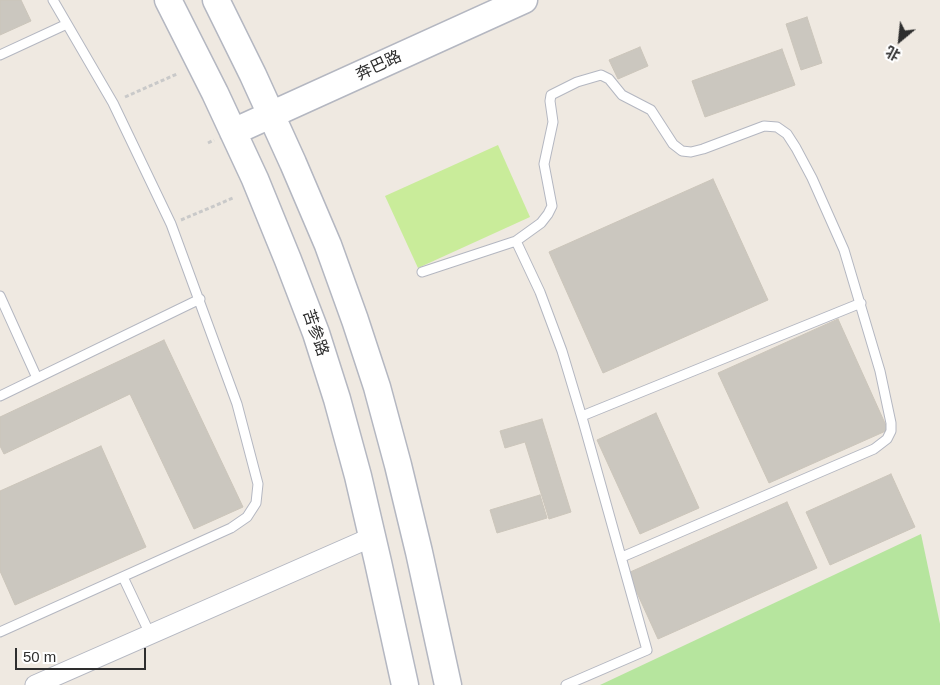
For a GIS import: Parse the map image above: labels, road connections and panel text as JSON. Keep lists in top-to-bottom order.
{
  "streets": {
    "street": ["奔巴路", "苦参路"]
  },
  "crossings": [
    ["奔巴路", "苦参路"]
  ],
  "scale_bar": "50 m",
  "north": "bottom left"
}
